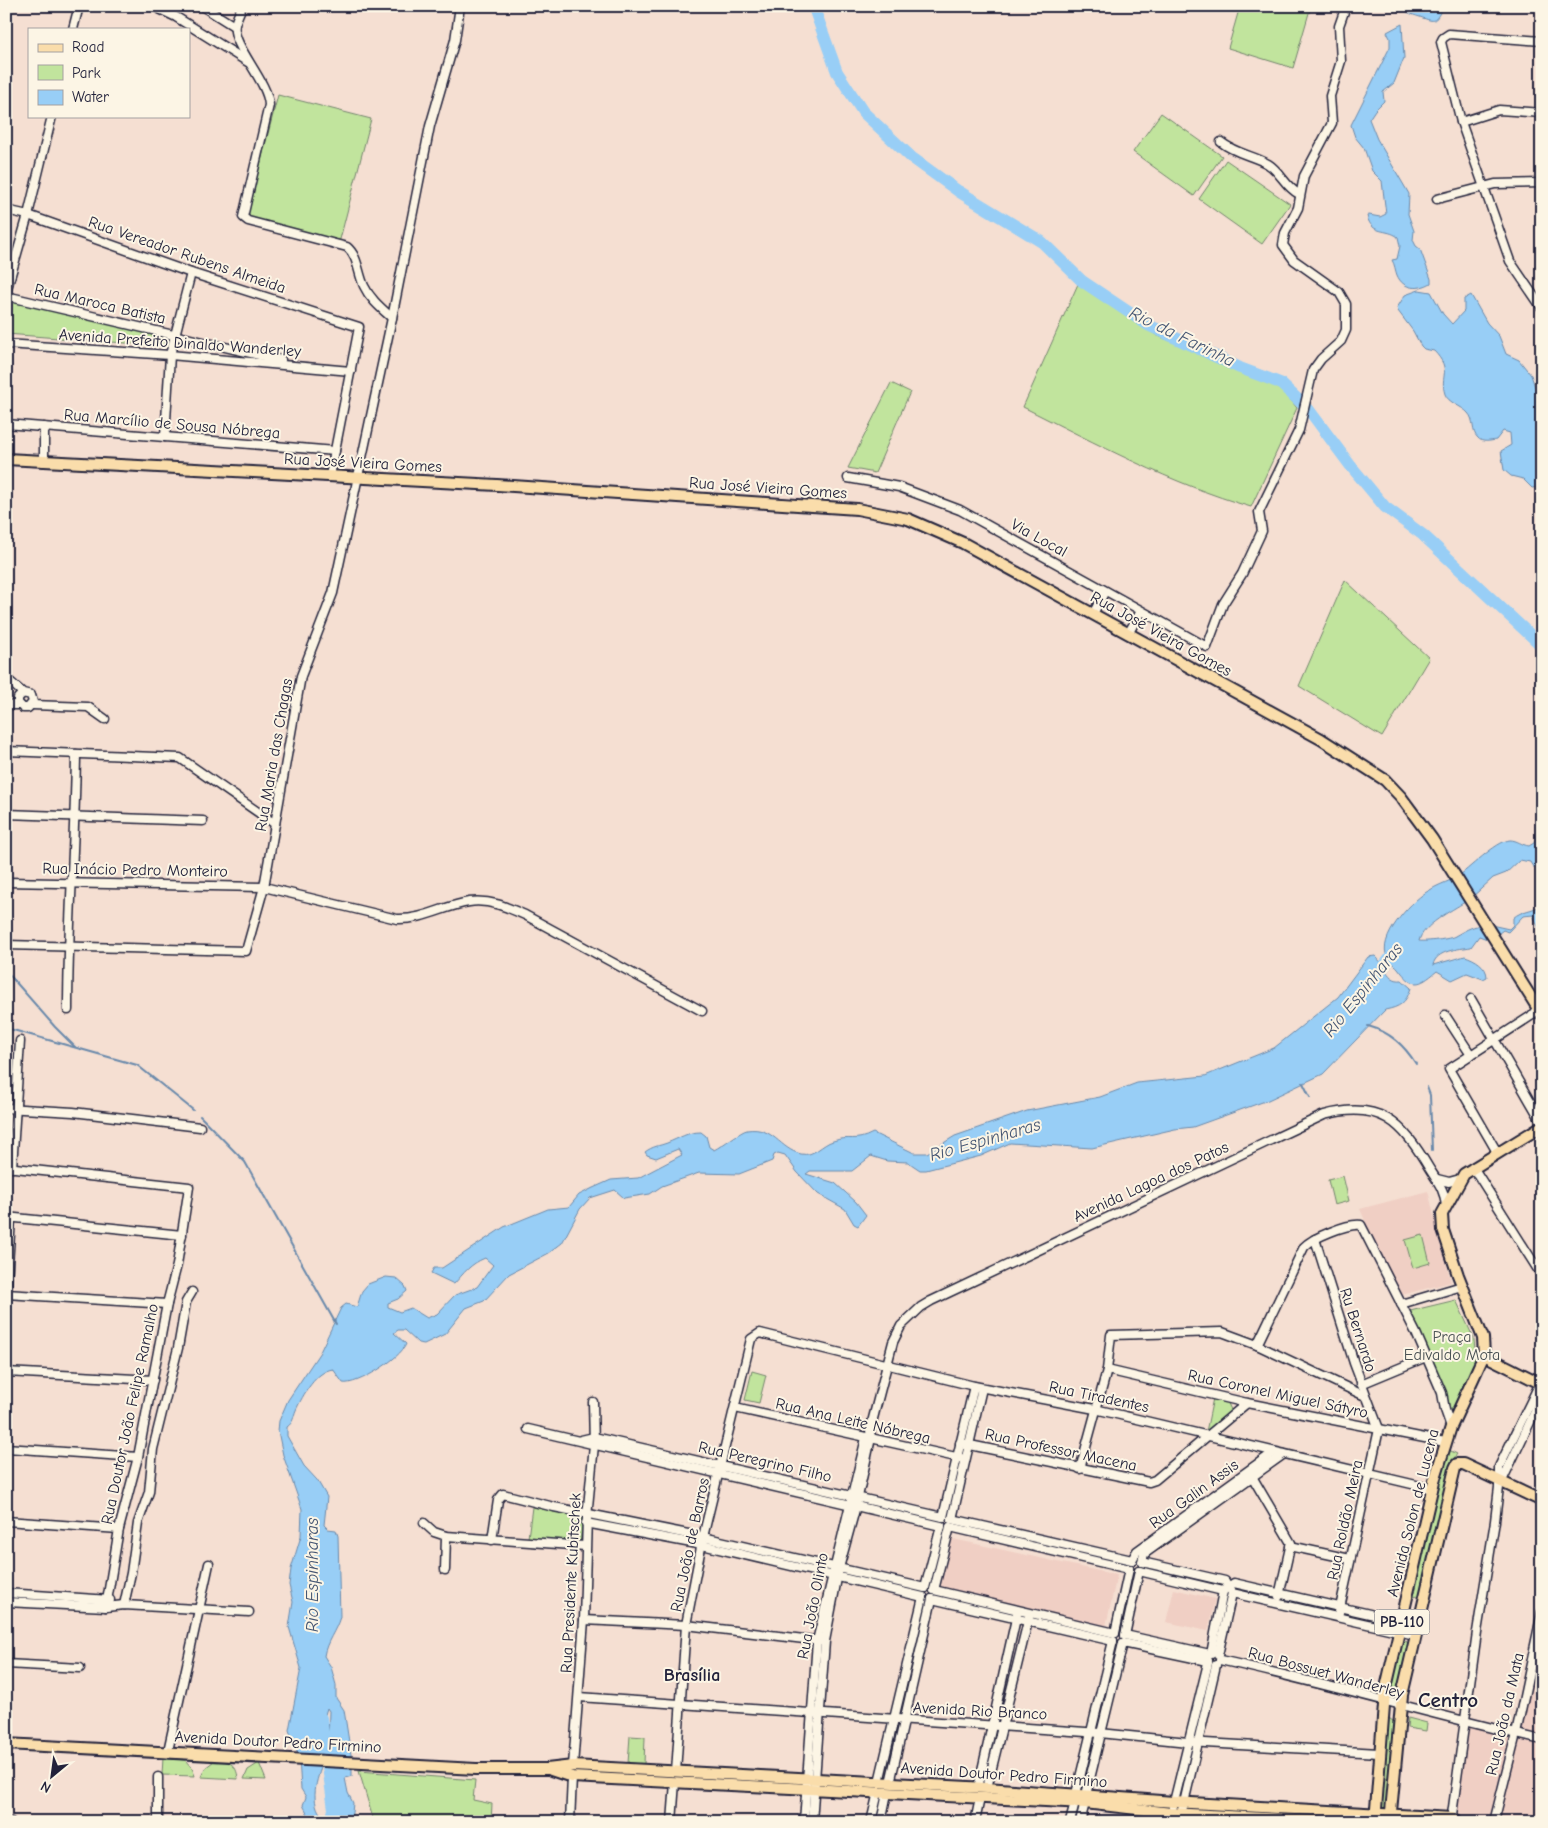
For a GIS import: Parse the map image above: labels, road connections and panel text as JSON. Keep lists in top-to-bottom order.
{
  "streets": {
    "main road": [
      "Rua José Vieira Gomes",
      "Avenida Solon de Lucena",
      "PB-110",
      "Avenida Doutor Pedro Firmino"
    ],
    "street": [
      "Rua Vereador Rubens Almeida",
      "Rua Maroca Batista",
      "Avenida Prefeito Dinaldo Wanderley",
      "Rua Marcílio de Sousa Nóbrega",
      "Via Local",
      "Rua Maria das Chagas",
      "Rua Inácio Pedro Monteiro",
      "Avenida Lagoa dos Patos",
      "Ru Bernardo",
      "Rua Coronel Miguel Sátyro",
      "Rua Tiradentes",
      "Rua Doutor João Felipe Ramalho",
      "Rua Ana Leite Nóbrega",
      "Rua Professor Macena",
      "Rua Peregrino Filho",
      "Rua Galin Assis",
      "Rua Roldão Meira",
      "Rua João de Barros",
      "Rua Presidente Kubitschek",
      "Rua João Olinto",
      "Rua Bossuet Wanderley",
      "Avenida Rio Branco",
      "Rua João da Mata"
    ]
  },
  "crossings": [
    ["Rua Vereador Rubens Almeida", "Avenida Prefeito Dinaldo Wanderley"],
    ["Rua Maroca Batista", "Avenida Prefeito Dinaldo Wanderley"],
    ["Rua José Vieira Gomes", "Rua Maria das Chagas"],
    ["Rua Maria das Chagas", "Rua Inácio Pedro Monteiro"],
    ["Avenida Lagoa dos Patos", "Rua Tiradentes"],
    ["Avenida Lagoa dos Patos", "Rua João Olinto"],
    ["Ru Bernardo", "Rua Coronel Miguel Sátyro"],
    ["Ru Bernardo", "Avenida Solon de Lucena"],
    ["Ru Bernardo", "Rua Roldão Meira"],
    ["Rua Coronel Miguel Sátyro", "Rua Professor Macena"],
    ["Rua Coronel Miguel Sátyro", "Avenida Solon de Lucena"],
    ["Rua Coronel Miguel Sátyro", "Rua Roldão Meira"],
    ["Rua Tiradentes", "Rua Professor Macena"],
    ["Rua Tiradentes", "Rua Galin Assis"],
    ["Rua Tiradentes", "Avenida Solon de Lucena"],
    ["Rua Tiradentes", "Rua Roldão Meira"],
    ["Rua Tiradentes", "Rua João de Barros"],
    ["Rua Tiradentes", "Rua João Olinto"],
    ["Rua Ana Leite Nóbrega", "Rua João de Barros"],
    ["Rua Ana Leite Nóbrega", "Rua João Olinto"],
    ["Rua Peregrino Filho", "Rua Galin Assis"],
    ["Rua Peregrino Filho", "Avenida Solon de Lucena"],
    ["Rua Peregrino Filho", "Rua Roldão Meira"],
    ["Rua Peregrino Filho", "Rua João de Barros"],
    ["Rua Peregrino Filho", "Rua Presidente Kubitschek"],
    ["Rua Peregrino Filho", "Rua João Olinto"],
    ["Avenida Solon de Lucena", "PB-110"],
    ["Avenida Solon de Lucena", "Rua Bossuet Wanderley"],
    ["Avenida Solon de Lucena", "Avenida Rio Branco"],
    ["Avenida Solon de Lucena", "Avenida Doutor Pedro Firmino"],
    ["Rua João de Barros", "Rua Bossuet Wanderley"],
    ["Rua João de Barros", "Avenida Rio Branco"],
    ["Rua João de Barros", "Avenida Doutor Pedro Firmino"],
    ["Rua Presidente Kubitschek", "Rua Bossuet Wanderley"],
    ["Rua Presidente Kubitschek", "Avenida Rio Branco"],
    ["Rua Presidente Kubitschek", "Avenida Doutor Pedro Firmino"],
    ["Rua João Olinto", "Rua Bossuet Wanderley"],
    ["Rua João Olinto", "Avenida Rio Branco"],
    ["Rua João Olinto", "Avenida Doutor Pedro Firmino"],
    ["Rua Bossuet Wanderley", "Rua João da Mata"]
  ],
  "districts": ["Brasília", "Centro"],
  "water": ["Rio da Farinha", "Rio Espinharas"],
  "parks": ["Praça Edivaldo Mota"],
  "legend": ["Road", "Park", "Water"],
  "north": "bottom left"
}
